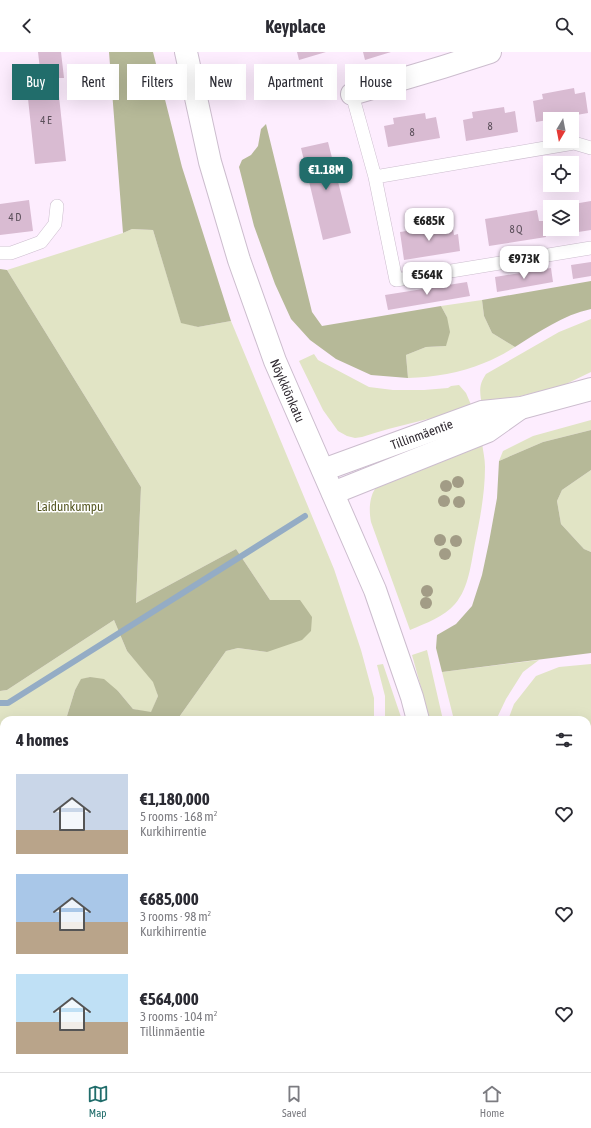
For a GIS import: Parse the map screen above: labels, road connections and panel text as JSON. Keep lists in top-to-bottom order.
{
  "streets": {
    "main road": ["Nöykkiönkatu", "Tillinmäentie"]
  },
  "crossings": [
    ["Nöykkiönkatu", "Tillinmäentie"]
  ],
  "parks": ["Laidunkumpu"],
  "house_numbers": [
    "4 E",
    "8",
    "8",
    "4 D",
    "8 Q"
  ],
  "north": "bottom",
  "page": {
    "header": "Keyplace",
    "chip": [
      "Buy",
      "Rent",
      "Filters",
      "New",
      "Apartment",
      "House"
    ],
    "price": [
      "€1.18M",
      "€685K",
      "€973K",
      "€564K"
    ],
    "heading": "4 homes",
    "list": [
      {
        "name": "€1,180,000",
        "note": "5 rooms · 168 m² · Kurkihirrentie"
      },
      {
        "name": "€685,000",
        "note": "3 rooms · 98 m² · Kurkihirrentie"
      },
      {
        "name": "€564,000",
        "note": "3 rooms · 104 m² · Tillinmäentie"
      }
    ],
    "tabs": ["Map", "Saved", "Home"]
  }
}
